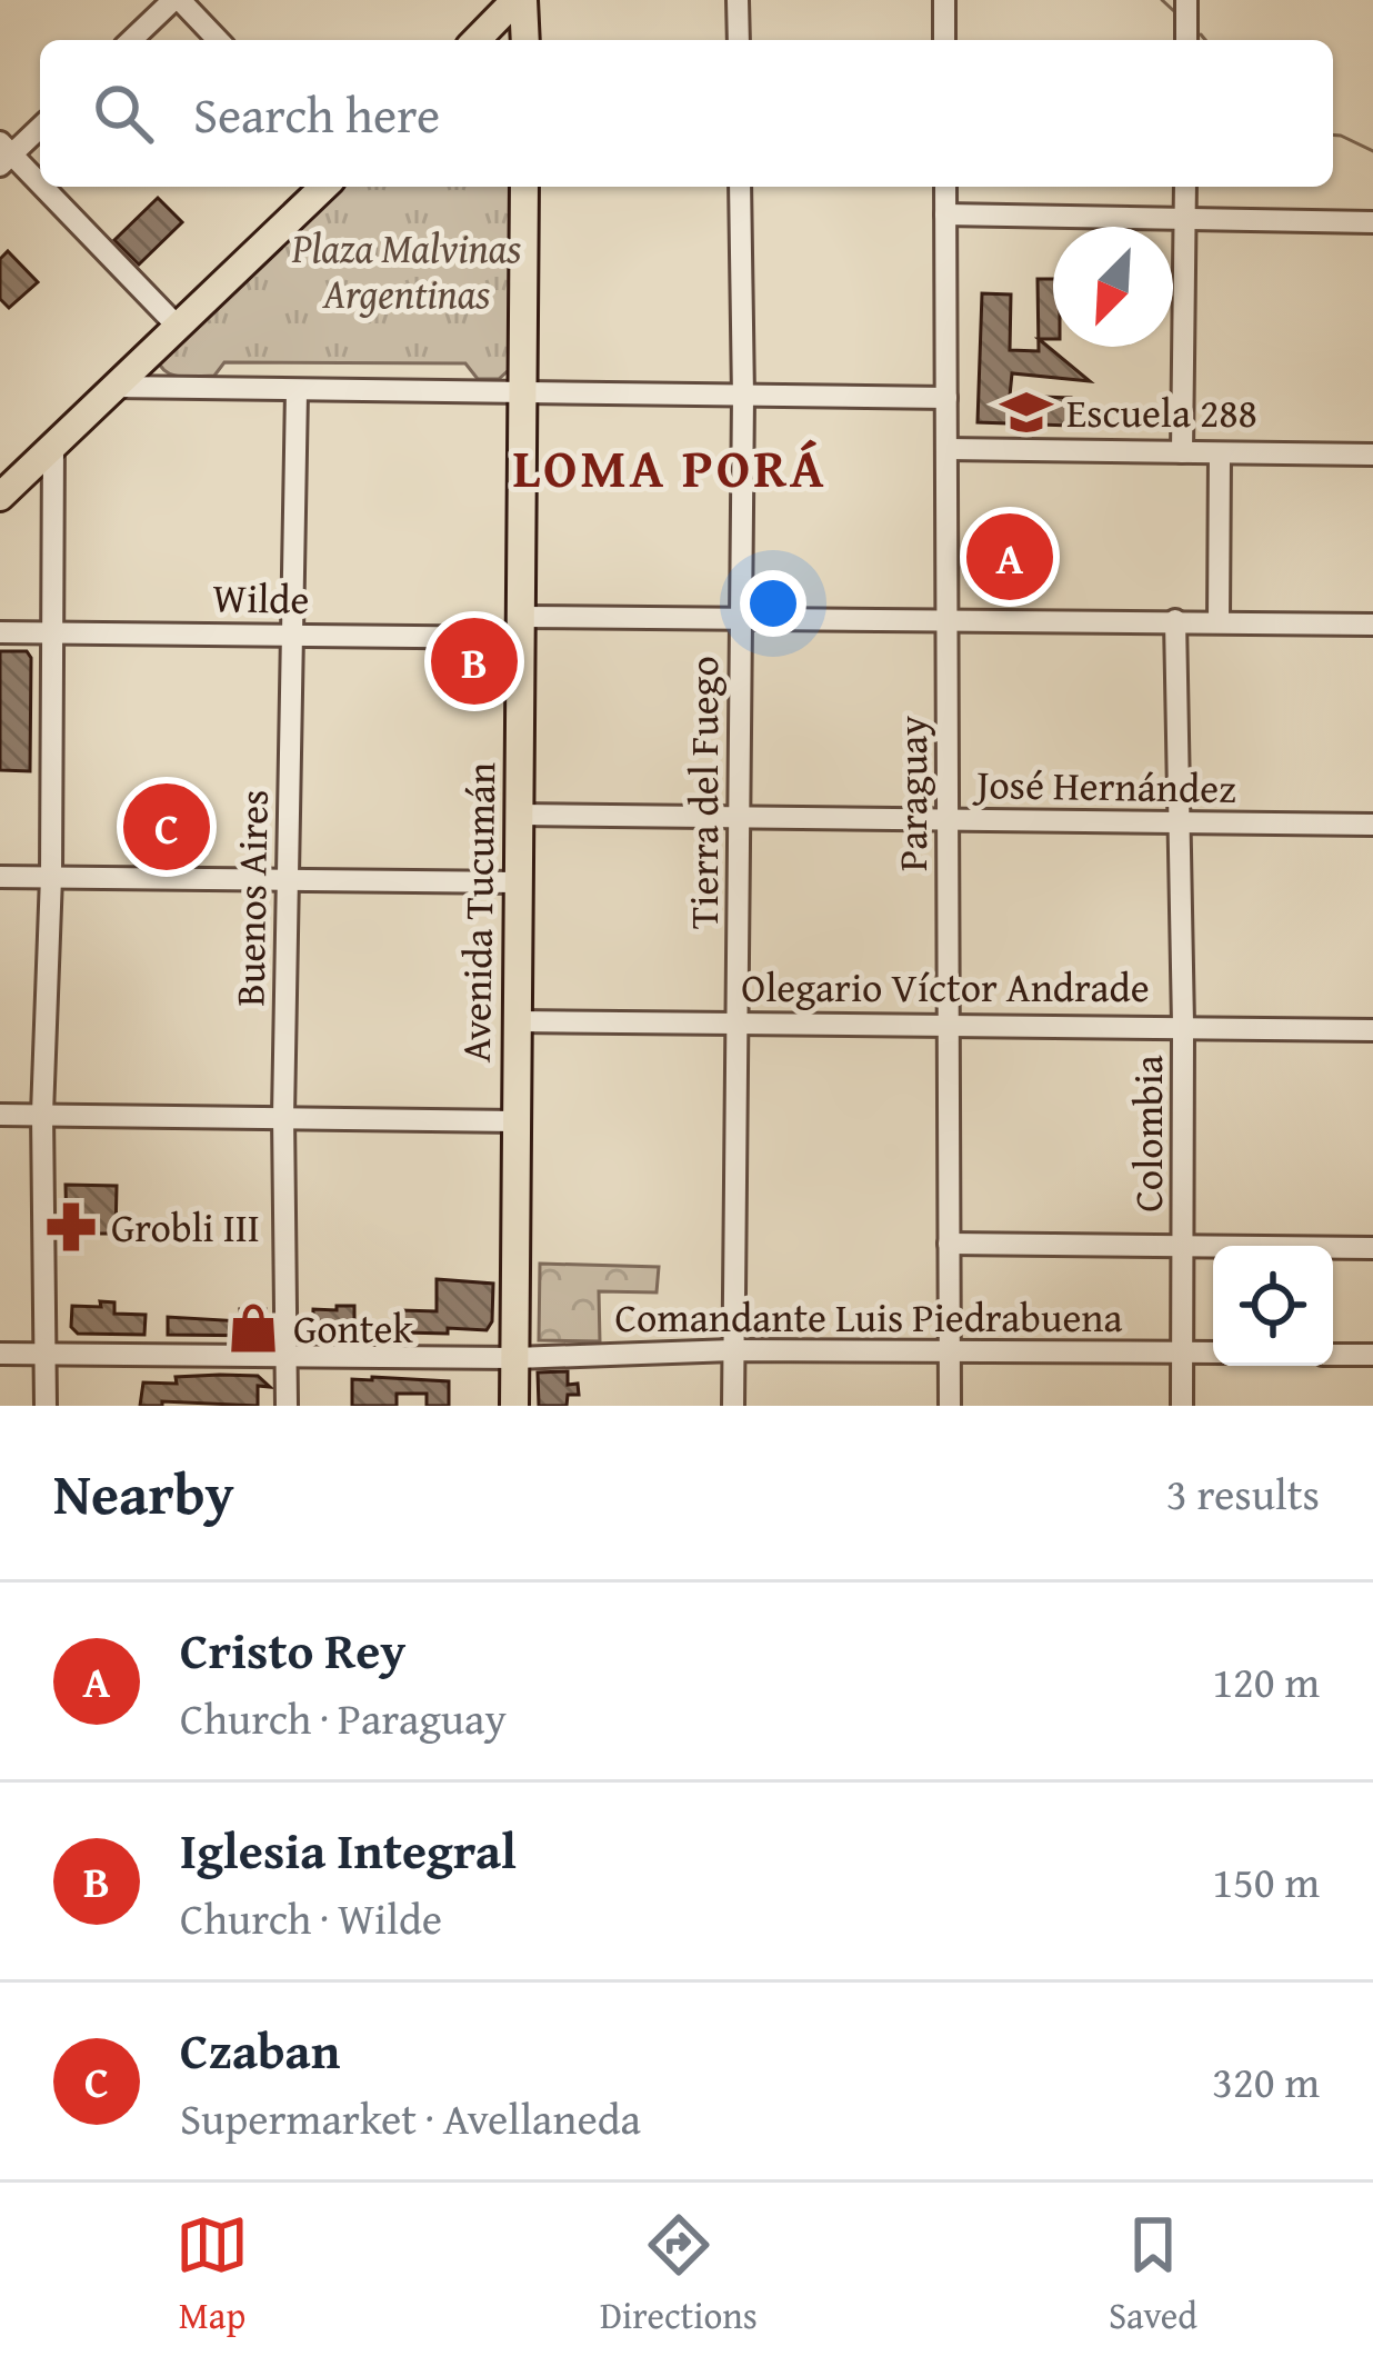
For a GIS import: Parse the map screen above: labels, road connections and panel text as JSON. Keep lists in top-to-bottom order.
{
  "streets": {
    "main road": ["Avenida Tucumán"],
    "street": [
      "Wilde",
      "José Hernández",
      "Tierra del Fuego",
      "Paraguay",
      "Buenos Aires",
      "Olegario Víctor Andrade",
      "Colombia",
      "Comandante Luis Piedrabuena"
    ]
  },
  "crossings": [
    ["Wilde", "Tierra del Fuego"],
    ["Wilde", "Paraguay"],
    ["Wilde", "Buenos Aires"],
    ["Wilde", "Avenida Tucumán"],
    ["Wilde", "Colombia"],
    ["José Hernández", "Tierra del Fuego"],
    ["José Hernández", "Paraguay"],
    ["José Hernández", "Avenida Tucumán"],
    ["José Hernández", "Colombia"],
    ["Tierra del Fuego", "Olegario Víctor Andrade"],
    ["Tierra del Fuego", "Comandante Luis Piedrabuena"],
    ["Paraguay", "Olegario Víctor Andrade"],
    ["Paraguay", "Comandante Luis Piedrabuena"],
    ["Buenos Aires", "Comandante Luis Piedrabuena"],
    ["Avenida Tucumán", "Olegario Víctor Andrade"],
    ["Avenida Tucumán", "Comandante Luis Piedrabuena"],
    ["Olegario Víctor Andrade", "Colombia"],
    ["Colombia", "Comandante Luis Piedrabuena"]
  ],
  "districts": ["LOMA PORÁ"],
  "parks": ["Plaza Malvinas Argentinas"],
  "places": {
    "school or university": ["Escuela 288"],
    "pharmacy": ["Grobli III"],
    "shop": ["Gontek"]
  },
  "north": "bottom left",
  "page": {
    "search": "Search here",
    "pins": ["A", "B", "C"],
    "heading": ["Nearby", "3 results"],
    "list": [
      {
        "mark": "A",
        "name": "Cristo Rey",
        "note": "Church · Paraguay",
        "value": "120 m"
      },
      {
        "mark": "B",
        "name": "Iglesia Integral",
        "note": "Church · Wilde",
        "value": "150 m"
      },
      {
        "mark": "C",
        "name": "Czaban",
        "note": "Supermarket · Avellaneda",
        "value": "320 m"
      }
    ],
    "nav": ["Map", "Directions", "Saved"]
  }
}
